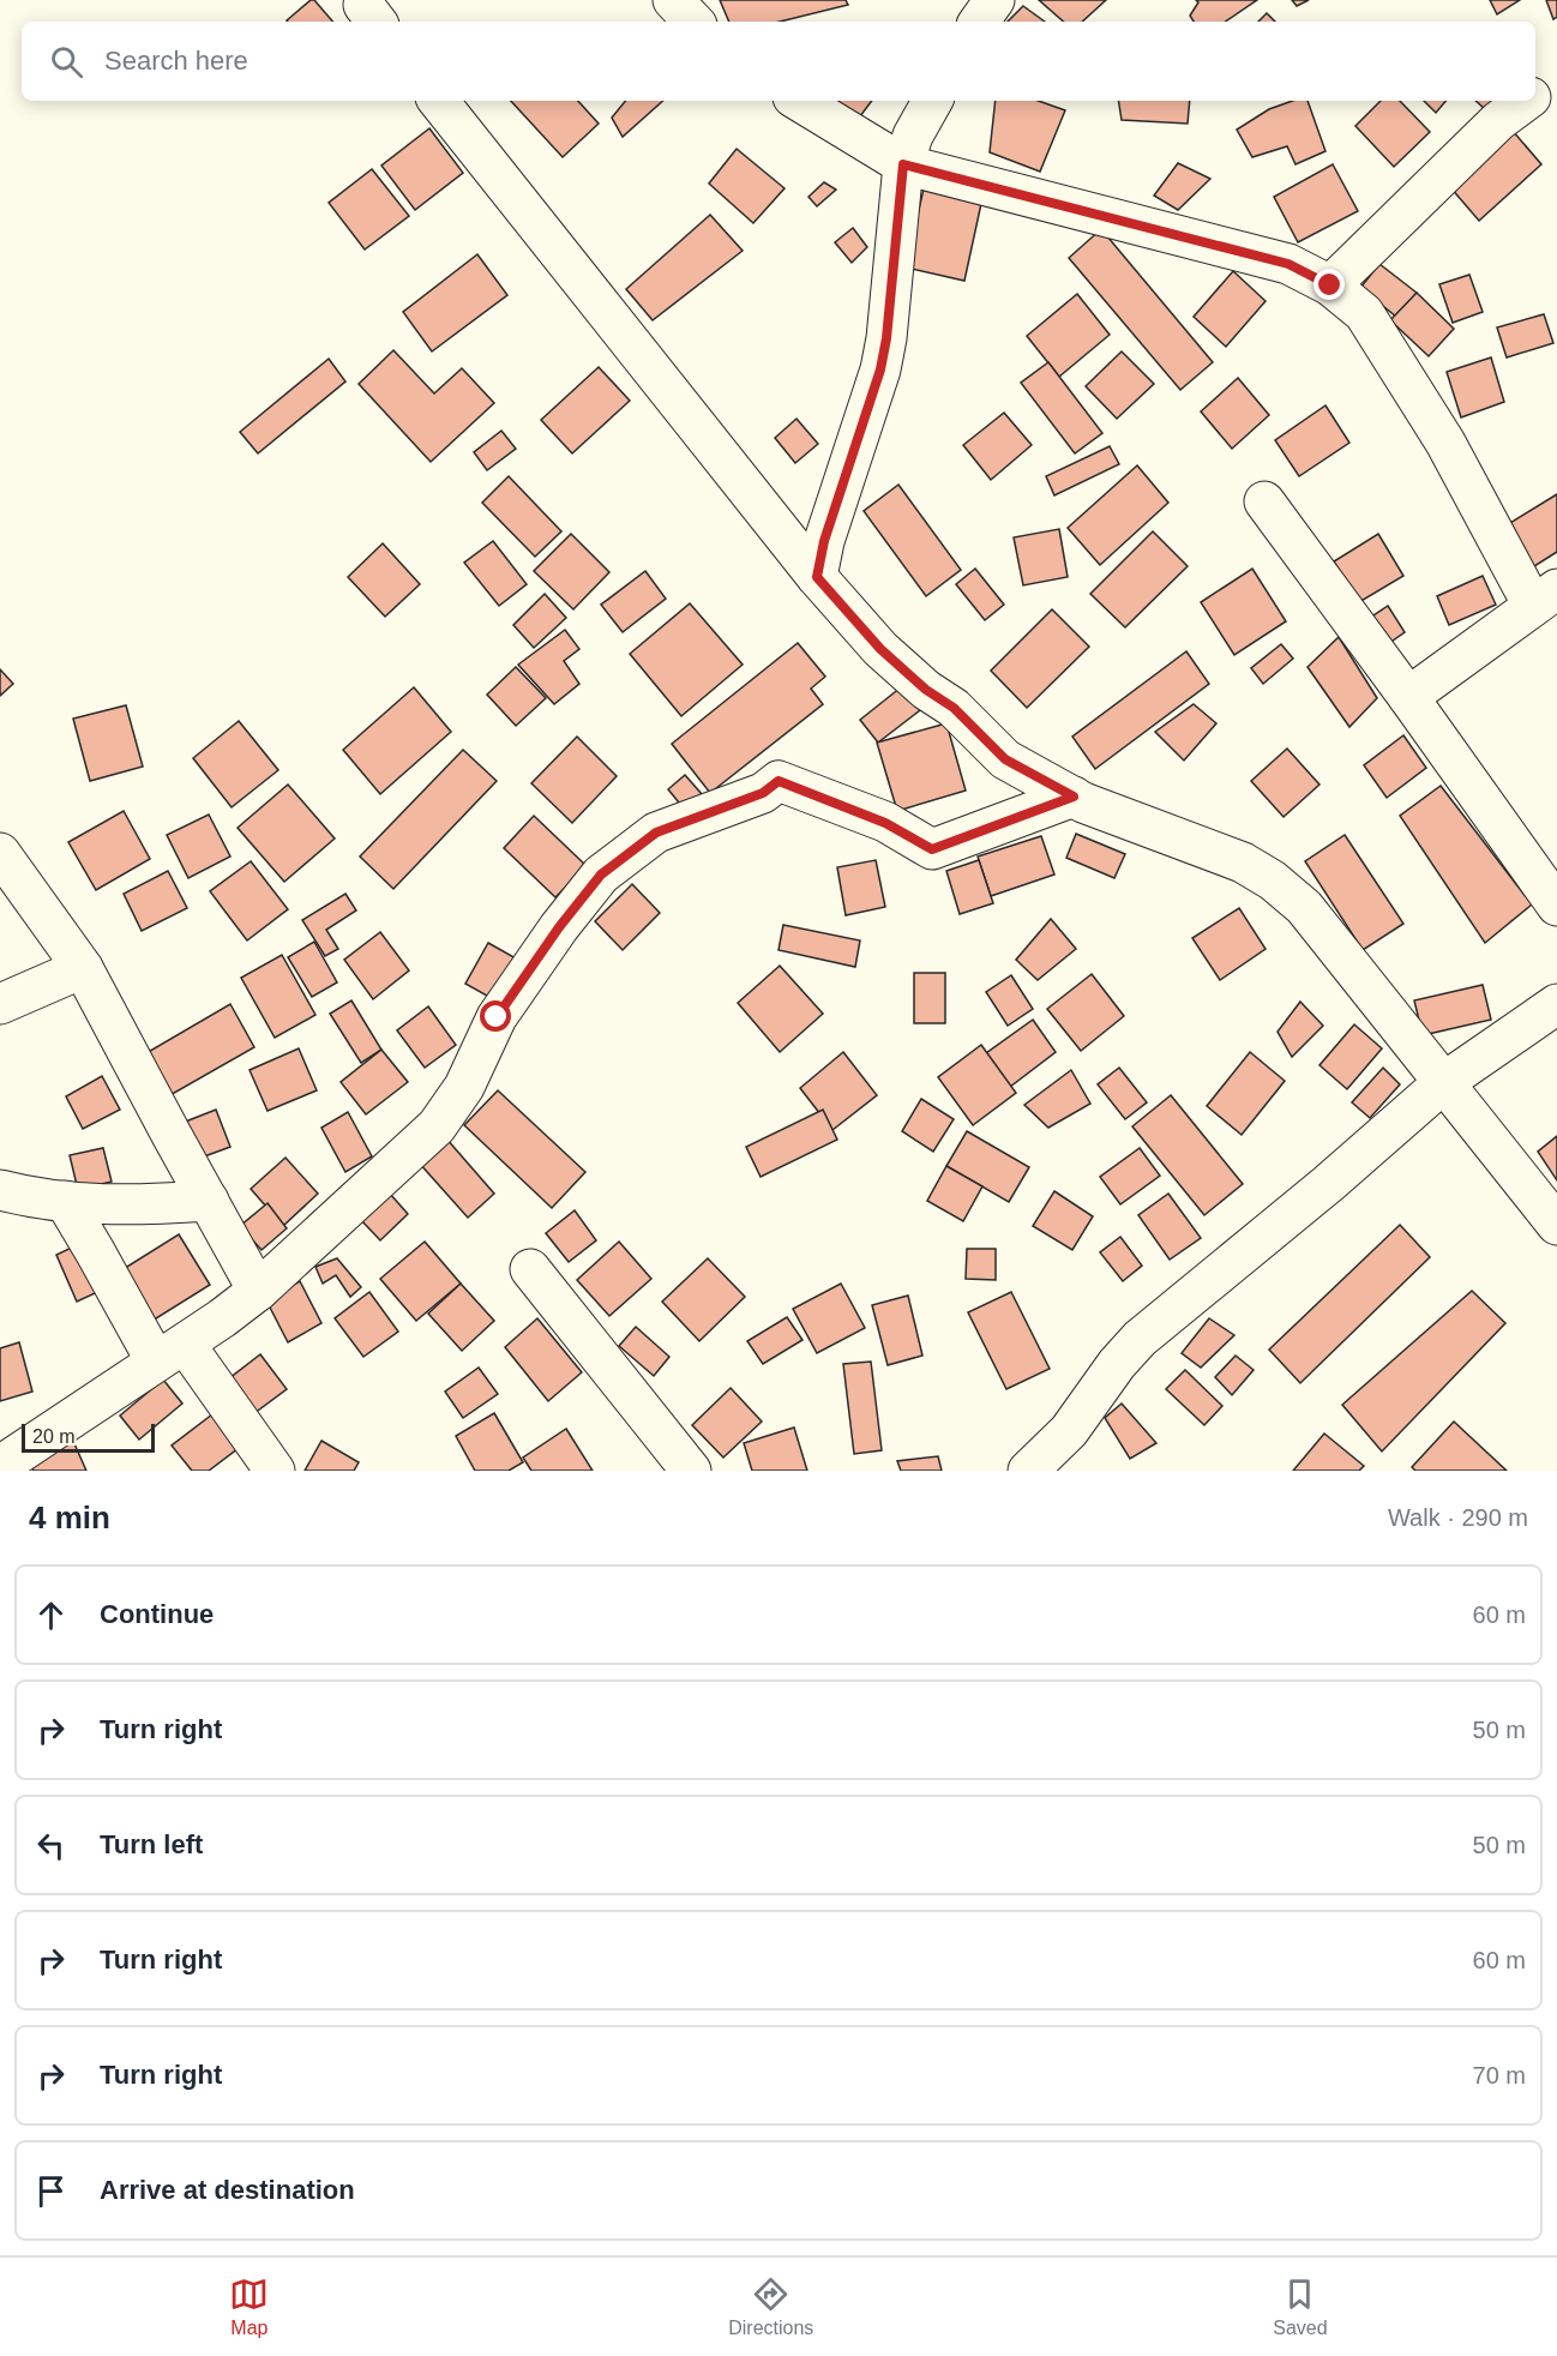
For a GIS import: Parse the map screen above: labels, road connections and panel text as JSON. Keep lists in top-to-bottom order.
{
  "scale_bar": "20 m",
  "page": {
    "search": "Search here",
    "scale": "20 m",
    "heading": ["4 min", "Walk · 290 m"],
    "list": [
      ["Continue", "60 m"],
      ["Turn right", "50 m"],
      ["Turn left", "50 m"],
      ["Turn right", "60 m"],
      ["Turn right", "70 m"],
      "Arrive at destination"
    ],
    "nav": ["Map", "Directions", "Saved"]
  }
}
